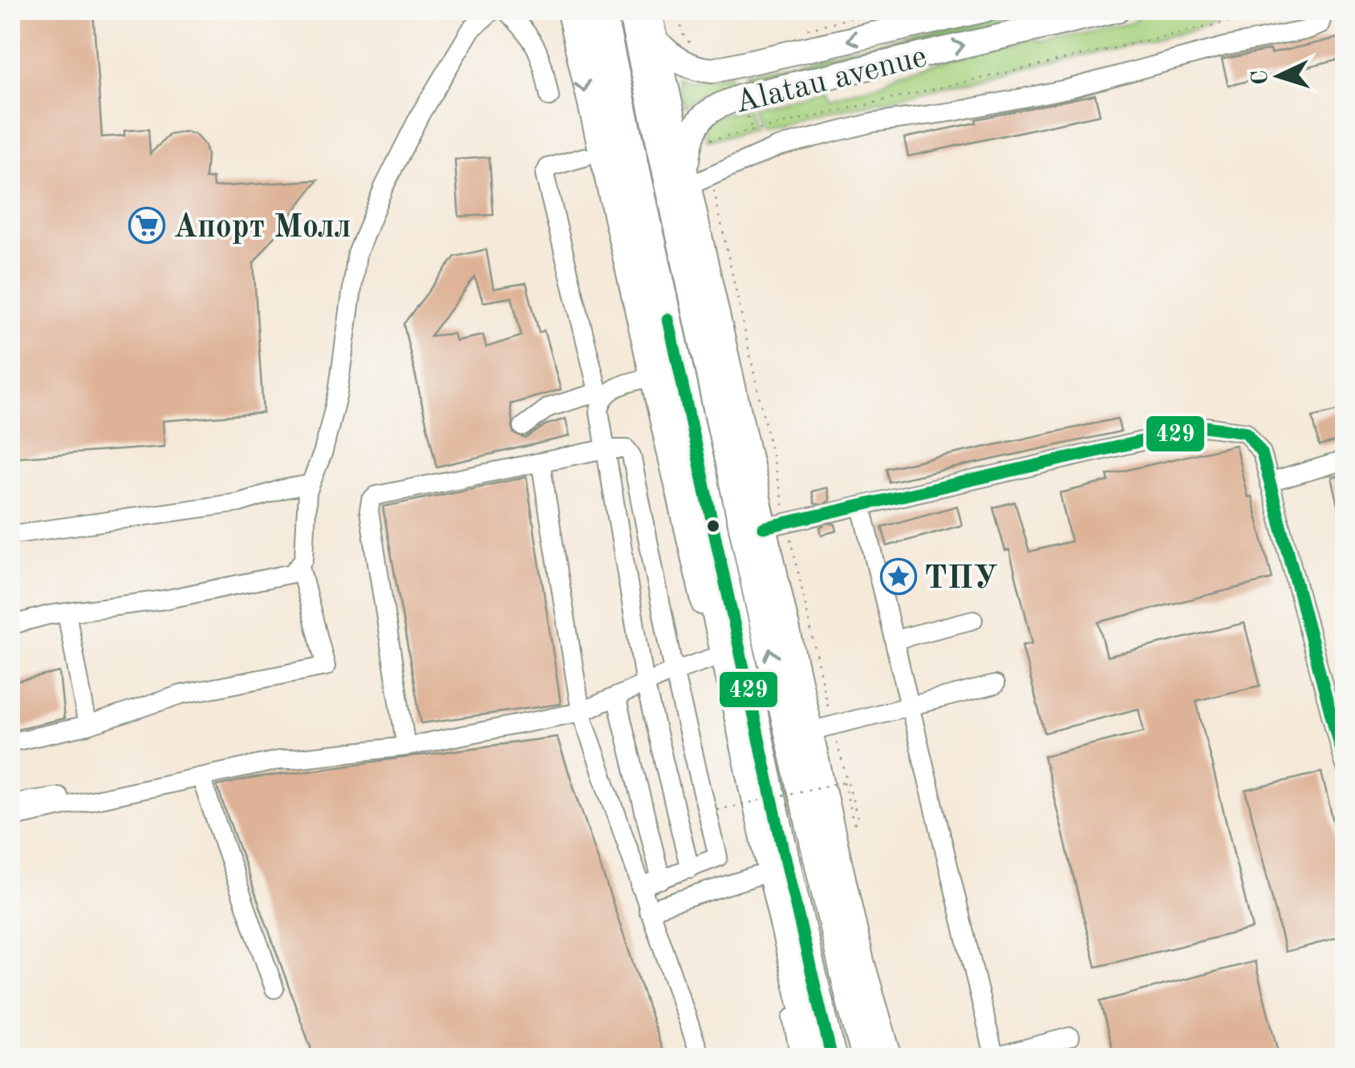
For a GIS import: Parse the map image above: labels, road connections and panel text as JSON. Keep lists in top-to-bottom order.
{
  "streets": {
    "main road": ["Alatau avenue"]
  },
  "places": {
    "supermarket": ["Апорт Молл"],
    "place": ["ТПУ"]
  },
  "lines": ["transit line 429"],
  "north": "left"
}
